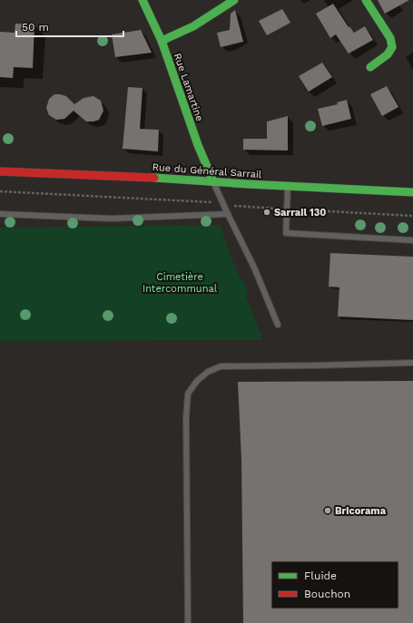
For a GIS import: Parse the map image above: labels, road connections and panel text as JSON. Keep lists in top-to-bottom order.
{
  "streets": {
    "main road": ["Rue Lamartine", "Rue du Général Sarrail"]
  },
  "crossings": [
    ["Rue Lamartine", "Rue du Général Sarrail"]
  ],
  "parks": ["Cimetière Intercommunal"],
  "places": ["Sarrail 130", "Bricorama"],
  "legend": ["Fluide", "Bouchon"],
  "scale_bar": "50 m"
}
